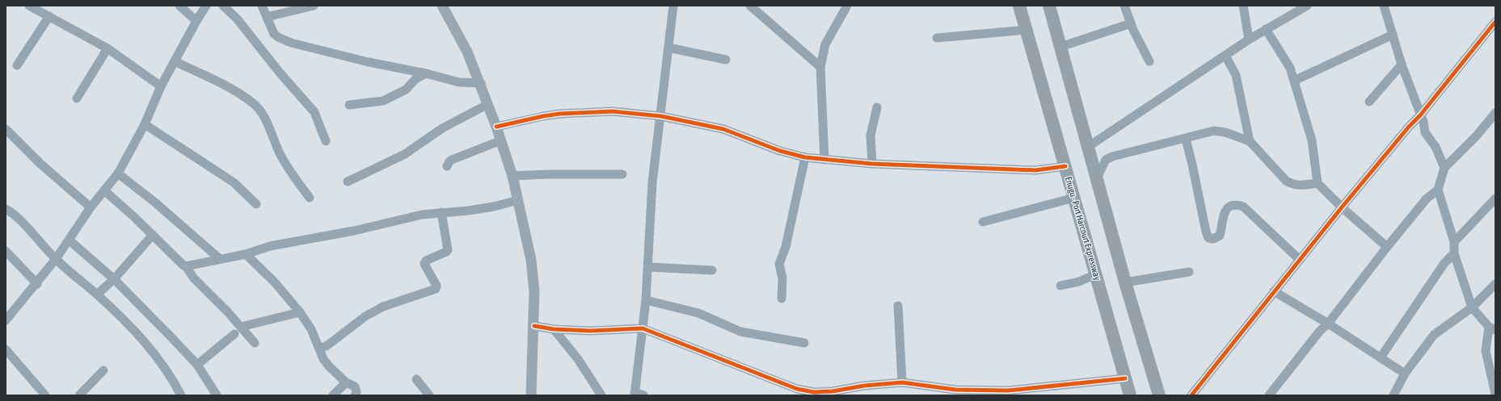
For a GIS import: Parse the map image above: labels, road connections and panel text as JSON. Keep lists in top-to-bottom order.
{
  "streets": {
    "highway": ["Enugu - Port Harcourt Expressway"]
  }
}
